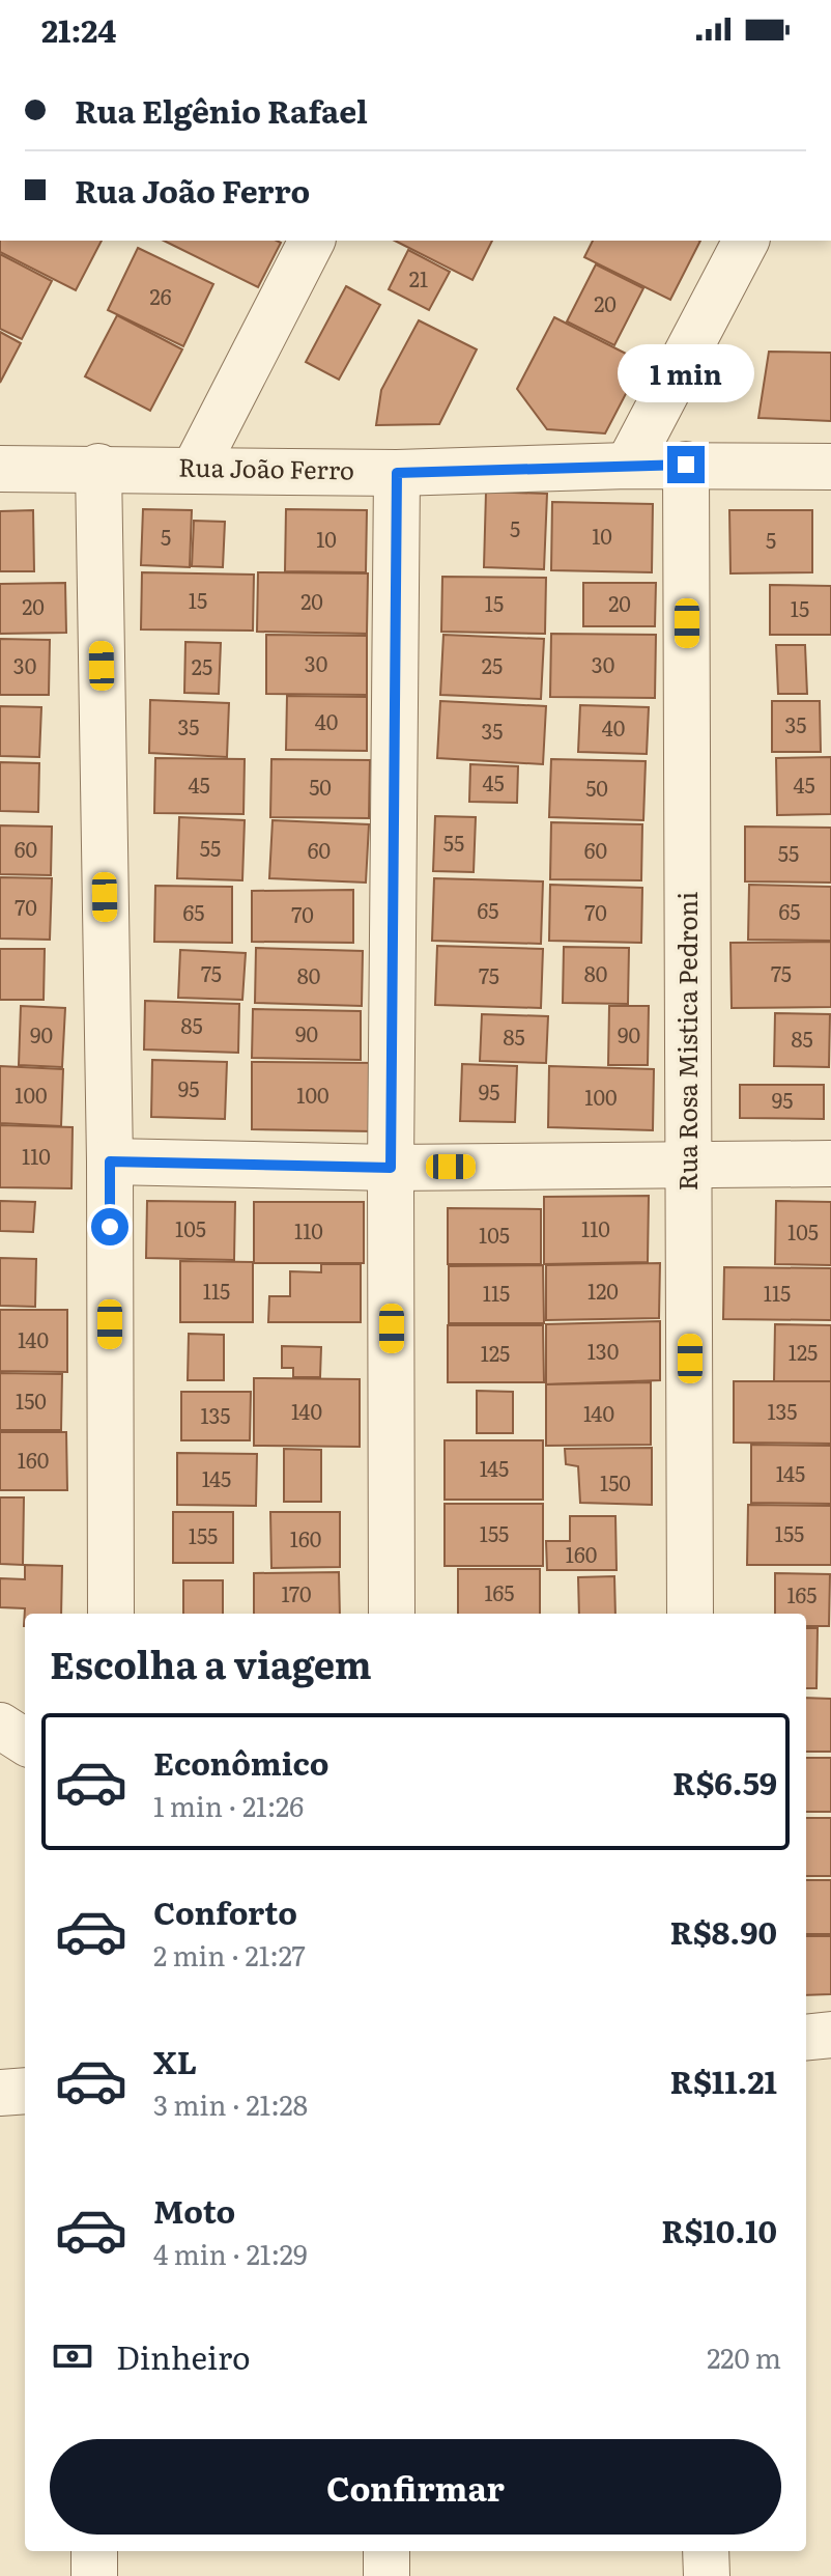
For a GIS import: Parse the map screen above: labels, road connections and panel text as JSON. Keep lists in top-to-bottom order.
{
  "streets": {
    "street": ["Rua João Ferro", "Rua Rosa Mistica Pedroni"]
  },
  "crossings": [
    ["Rua João Ferro", "Rua Rosa Mistica Pedroni"]
  ],
  "house_numbers": [
    "21",
    "26",
    "20",
    "5",
    "10",
    "5",
    "10",
    "5",
    "15",
    "20",
    "15",
    "20",
    "20",
    "15",
    "30",
    "30",
    "30",
    "25",
    "25",
    "40",
    "35",
    "35",
    "40",
    "35",
    "45",
    "45",
    "45",
    "50",
    "50",
    "55",
    "55",
    "60",
    "60",
    "60",
    "55",
    "70",
    "65",
    "65",
    "65",
    "70",
    "70",
    "75",
    "80",
    "75",
    "80",
    "75",
    "85",
    "90",
    "90",
    "90",
    "85",
    "85",
    "95",
    "95",
    "100",
    "100",
    "100",
    "95",
    "110",
    "105",
    "110",
    "110",
    "105",
    "105",
    "115",
    "120",
    "115",
    "115",
    "140",
    "130",
    "125",
    "125",
    "150",
    "140",
    "135",
    "140",
    "135",
    "160",
    "145",
    "145",
    "145",
    "150",
    "155",
    "155",
    "155",
    "160",
    "160",
    "165",
    "170",
    "165"
  ],
  "page": {
    "status": "21:24",
    "banner": ["Rua Elgênio Rafael", "Rua João Ferro"],
    "bubble": "1 min",
    "heading": "Escolha a viagem",
    "list": [
      {
        "name": "Econômico",
        "note": "1 min · 21:26",
        "value": "R$6.59"
      },
      {
        "name": "Conforto",
        "note": "2 min · 21:27",
        "value": "R$8.90"
      },
      {
        "name": "XL",
        "note": "3 min · 21:28",
        "value": "R$11.21"
      },
      {
        "name": "Moto",
        "note": "4 min · 21:29",
        "value": "R$10.10"
      }
    ],
    "pay": ["Dinheiro", "220 m"],
    "buttons": "Confirmar"
  }
}
